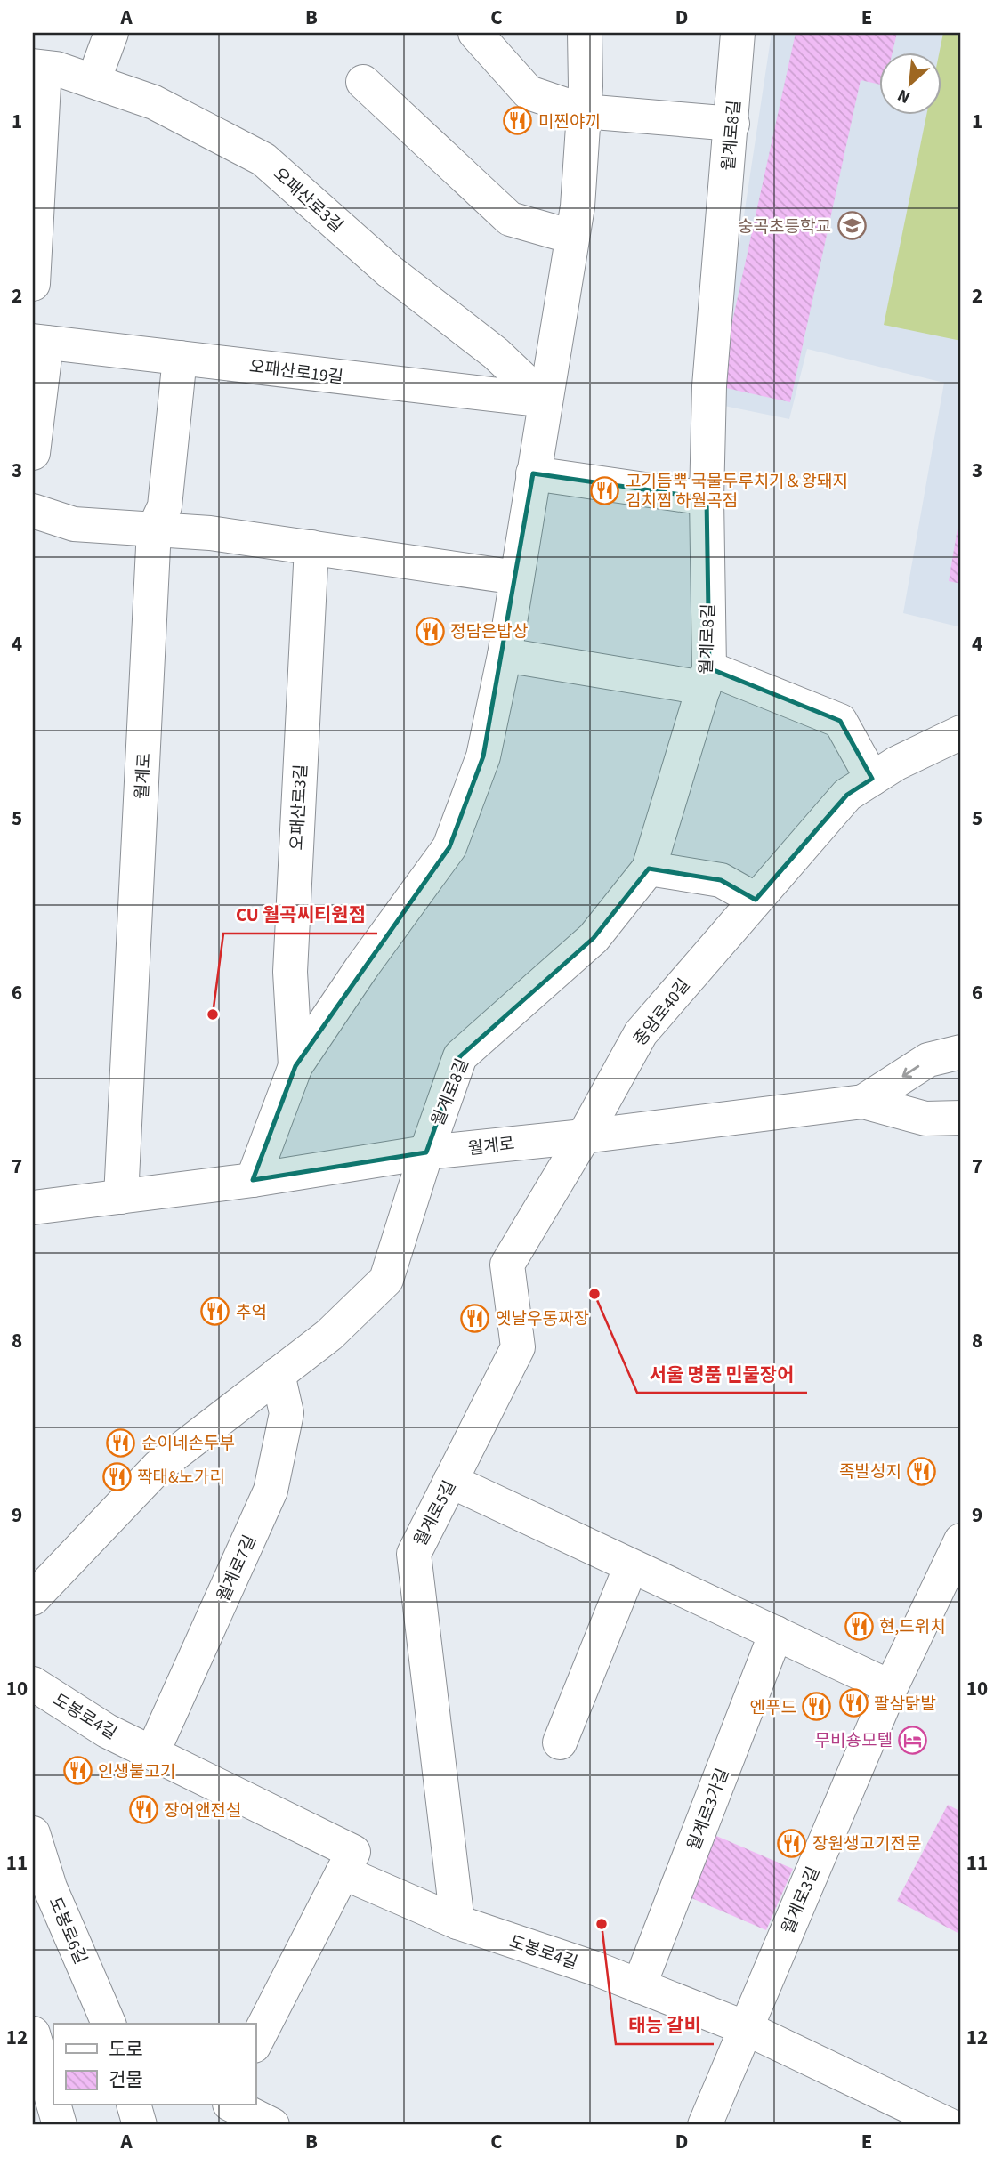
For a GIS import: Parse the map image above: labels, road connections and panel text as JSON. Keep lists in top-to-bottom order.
{
  "streets": {
    "street": [
      "월계로8길",
      "오패산로3길",
      "오패산로19길",
      "월계로",
      "종암로40길",
      "월계로5길",
      "월계로7길",
      "도봉로4길",
      "월계로3가길",
      "월계로3길",
      "도봉로6길"
    ]
  },
  "crossings": [
    ["월계로8길", "월계로"],
    ["오패산로3길", "오패산로19길"],
    ["오패산로3길", "월계로"],
    ["오패산로19길", "월계로"],
    ["월계로", "종암로40길"],
    ["월계로", "월계로5길"],
    ["종암로40길", "월계로5길"],
    ["월계로5길", "도봉로4길"],
    ["월계로7길", "도봉로4길"],
    ["도봉로4길", "월계로3가길"],
    ["도봉로4길", "월계로3길"]
  ],
  "places": {
    "restaurant": [
      "미찐야끼",
      "고기듬뿍 국물두루치기＆왕돼지 김치찜 하월곡점",
      "정담은밥상",
      "추억",
      "옛날우동짜장",
      "순이네손두부",
      "족발성지",
      "짝태&노가리",
      "현,드위치",
      "팔삼닭발",
      "엔푸드",
      "인생불고기",
      "장어앤전설",
      "장원생고기전문"
    ],
    "school or university": ["숭곡초등학교"],
    "other": ["CU 월곡씨티원점", "서울 명품 민물장어", "태능 갈비"],
    "hotel": ["무비숑모텔"]
  },
  "legend": ["도로", "건물"],
  "north": "bottom left",
  "grid": {
    "columns": [
      "A",
      "B",
      "C",
      "D",
      "E"
    ],
    "rows": [
      "1",
      "2",
      "3",
      "4",
      "5",
      "6",
      "7",
      "8",
      "9",
      "10",
      "11",
      "12"
    ]
  }
}
